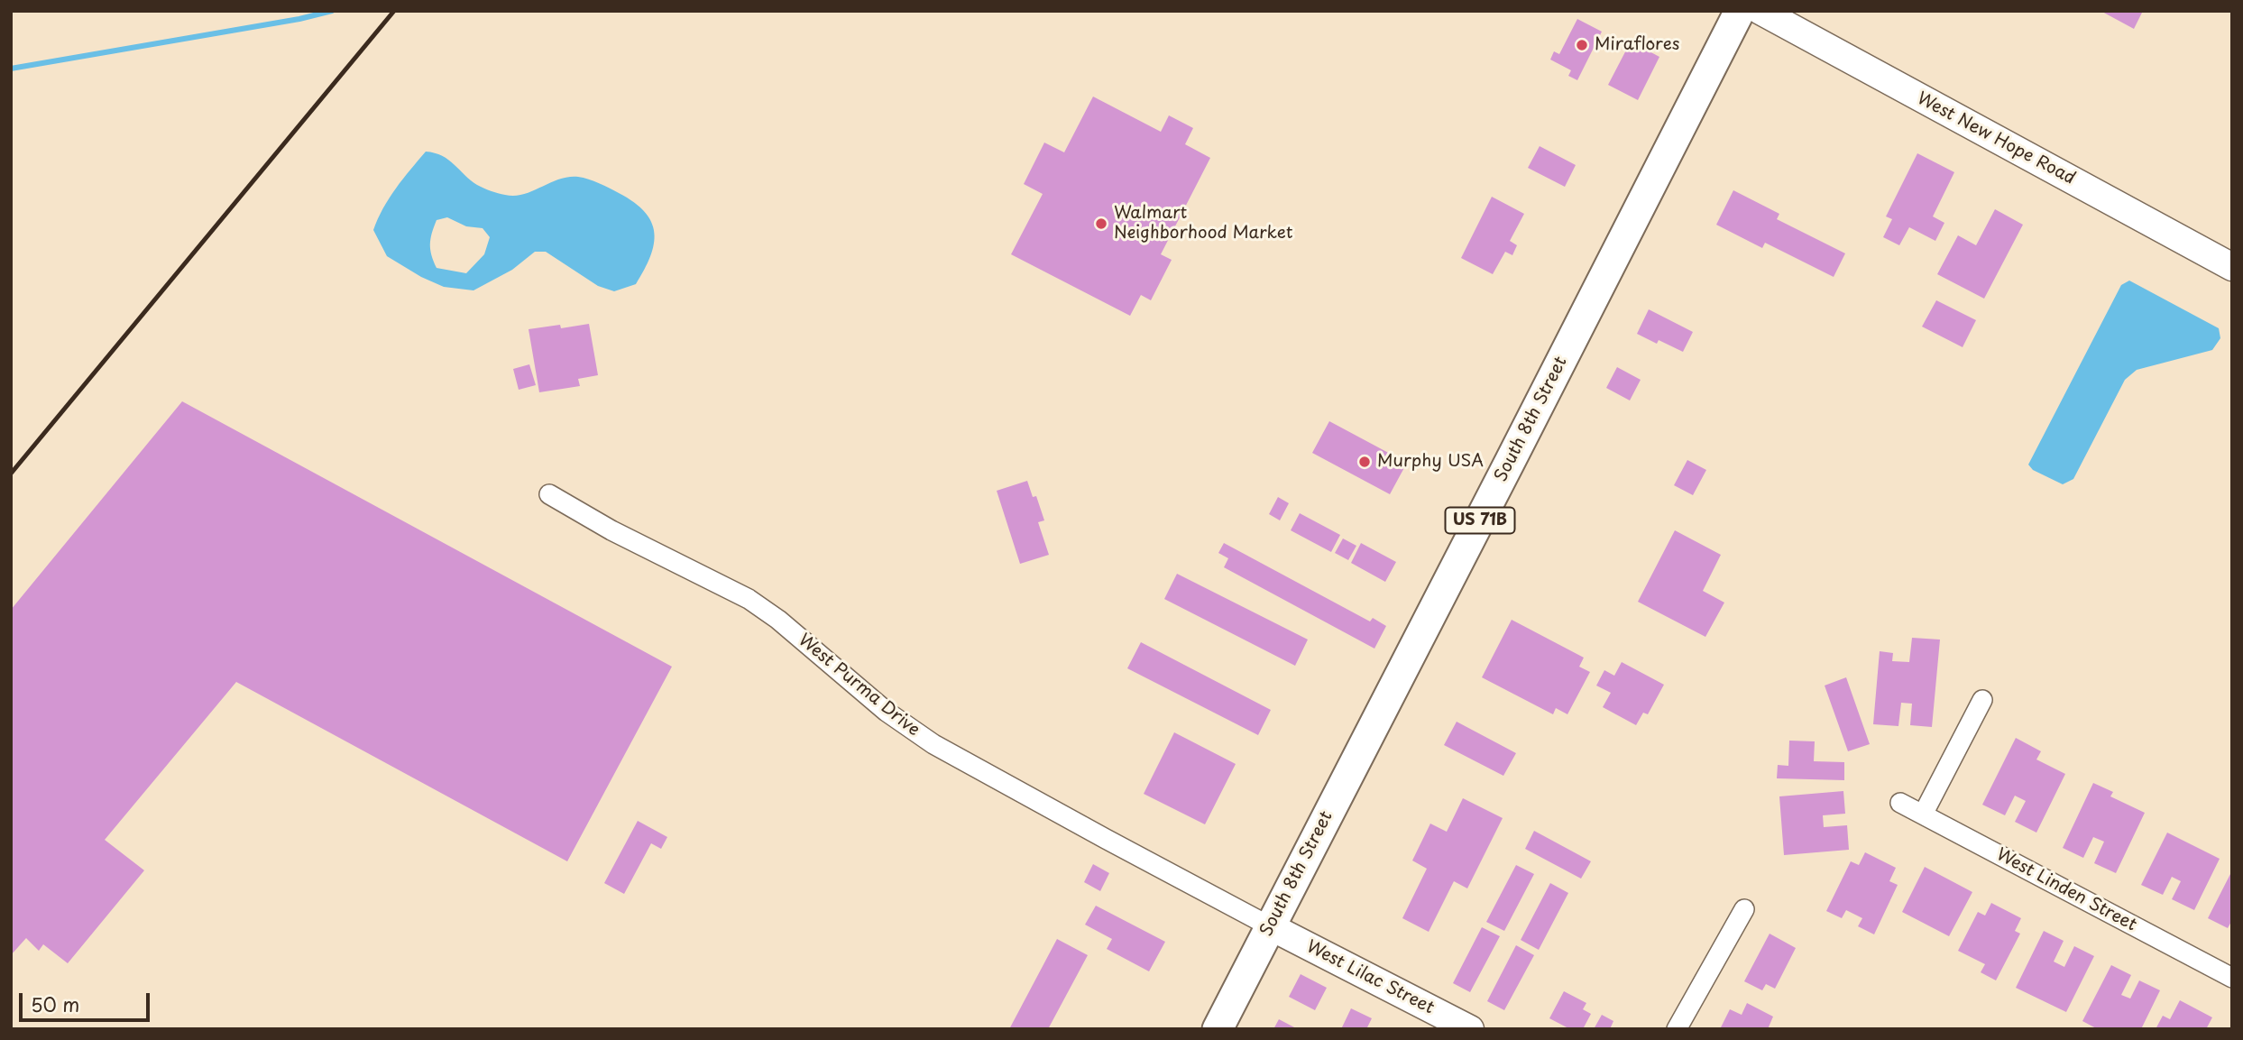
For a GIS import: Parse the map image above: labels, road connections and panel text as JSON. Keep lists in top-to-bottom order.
{
  "streets": {
    "main road": [
      "West New Hope Road",
      "South 8th Street",
      "US 71B",
      "West Lilac Street"
    ],
    "street": ["West Purma Drive", "West Linden Street"]
  },
  "crossings": [
    ["South 8th Street", "West Purma Drive"],
    ["South 8th Street", "West Lilac Street"],
    ["West Purma Drive", "West Lilac Street"]
  ],
  "places": ["Miraflores", "Walmart Neighborhood Market", "Murphy USA"],
  "scale_bar": "50 m"
}
